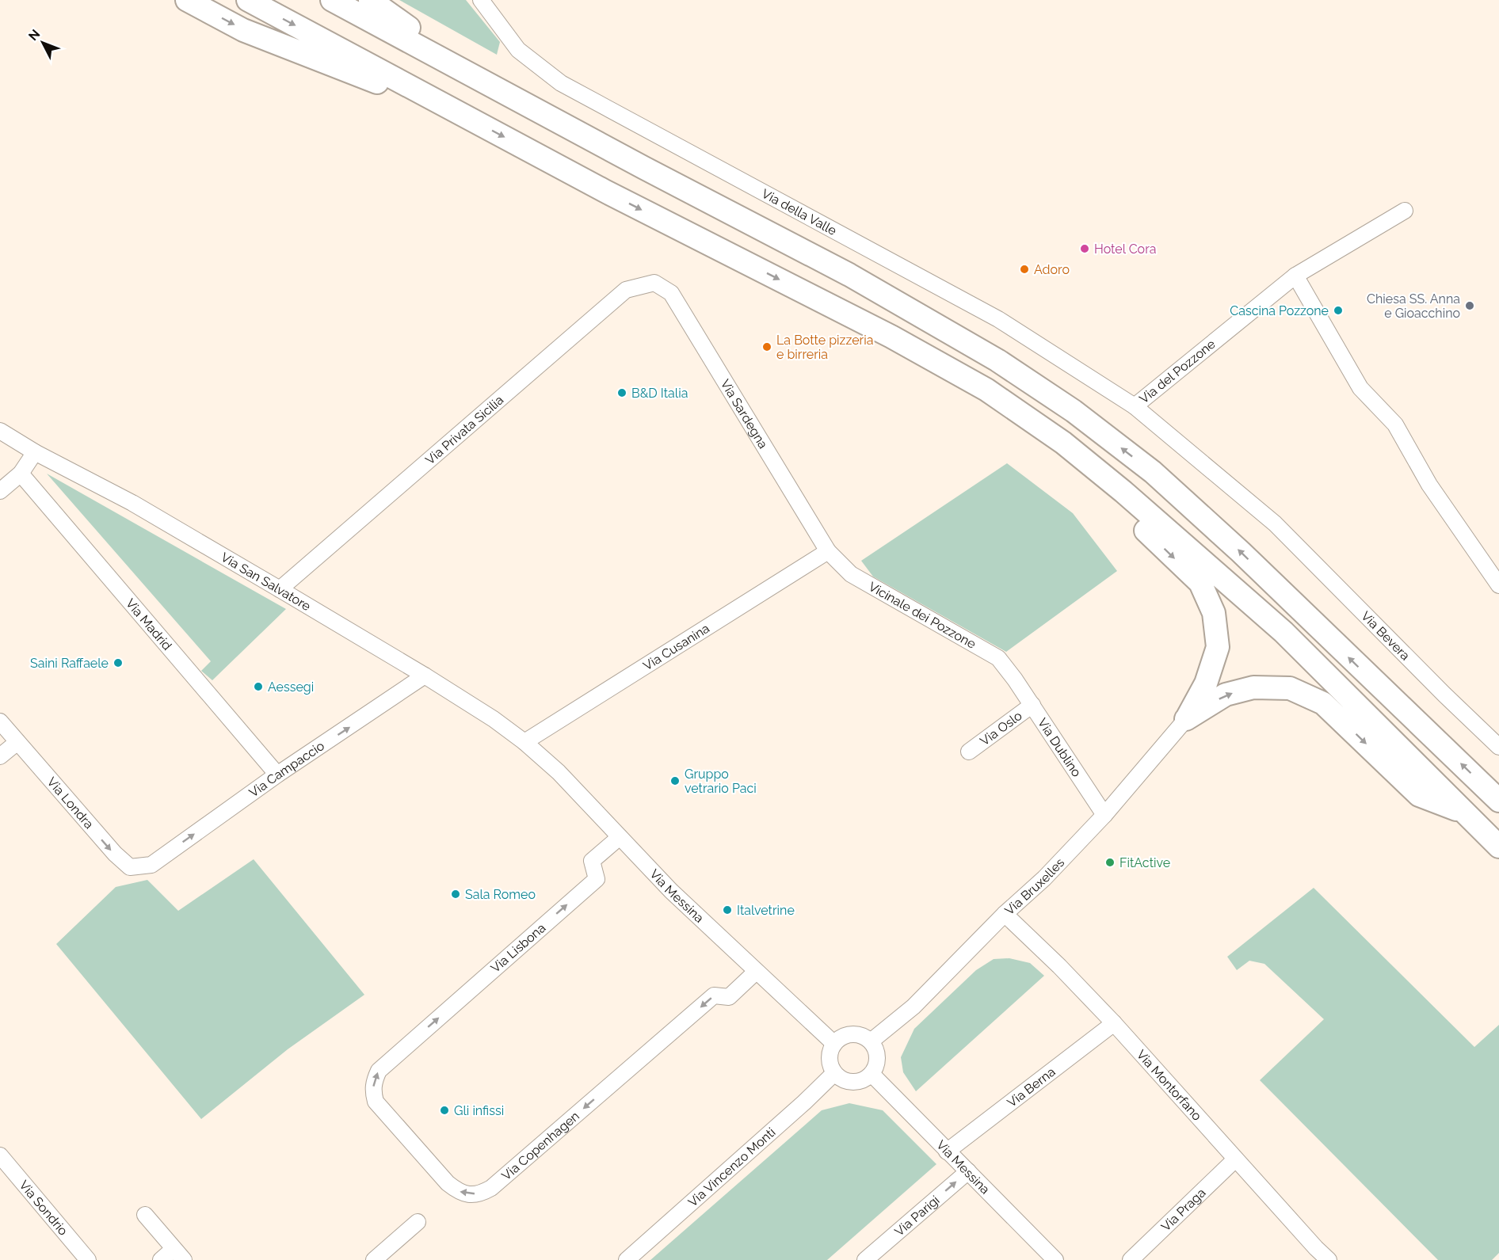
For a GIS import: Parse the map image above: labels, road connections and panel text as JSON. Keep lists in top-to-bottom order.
{
  "streets": {
    "street": [
      "Via della Valle",
      "Via del Pozzone",
      "Via Sardegna",
      "Via Privata Sicilia",
      "Via San Salvatore",
      "Vicinale dei Pozzone",
      "Via Madrid",
      "Via Bevera",
      "Via Cusanina",
      "Via Oslo",
      "Via Dublino",
      "Via Campaccio",
      "Via Londra",
      "Via Bruxelles",
      "Via Messina",
      "Via Lisbona",
      "Via Montorfano",
      "Via Berna",
      "Via Copenhagen",
      "Via Vincenzo Monti",
      "Via Sondrio",
      "Via Praga",
      "Via Parigi"
    ]
  },
  "crossings": [
    ["Via della Valle", "Via del Pozzone"],
    ["Via del Pozzone", "Via Bevera"],
    ["Via Sardegna", "Via Privata Sicilia"],
    ["Via Sardegna", "Vicinale dei Pozzone"],
    ["Via Sardegna", "Via Cusanina"],
    ["Via Privata Sicilia", "Via San Salvatore"],
    ["Via San Salvatore", "Via Cusanina"],
    ["Via San Salvatore", "Via Campaccio"],
    ["Via San Salvatore", "Via Messina"],
    ["Vicinale dei Pozzone", "Via Cusanina"],
    ["Vicinale dei Pozzone", "Via Dublino"],
    ["Via Madrid", "Via Campaccio"],
    ["Via Cusanina", "Via Messina"],
    ["Via Oslo", "Via Dublino"],
    ["Via Dublino", "Via Bruxelles"],
    ["Via Campaccio", "Via Londra"],
    ["Via Bruxelles", "Via Messina"],
    ["Via Bruxelles", "Via Montorfano"],
    ["Via Bruxelles", "Via Vincenzo Monti"],
    ["Via Messina", "Via Lisbona"],
    ["Via Messina", "Via Berna"],
    ["Via Messina", "Via Copenhagen"],
    ["Via Messina", "Via Vincenzo Monti"],
    ["Via Messina", "Via Parigi"],
    ["Via Lisbona", "Via Copenhagen"],
    ["Via Montorfano", "Via Berna"],
    ["Via Montorfano", "Via Praga"]
  ],
  "one_way": [
    "Via Campaccio",
    "Via Londra",
    "Via Lisbona",
    "Via Parigi"
  ],
  "places": [
    "Hotel Cora",
    "Adoro",
    "Chiesa SS. Anna e Gioacchino",
    "Cascina Pozzone",
    "La Botte pizzeria e birreria",
    "B&D Italia",
    "Saini Raffaele",
    "Aessegi",
    "Gruppo vetrario Paci",
    "FitActive",
    "Sala Romeo",
    "Italvetrine",
    "Gli infissi"
  ],
  "north": "top left"
}
